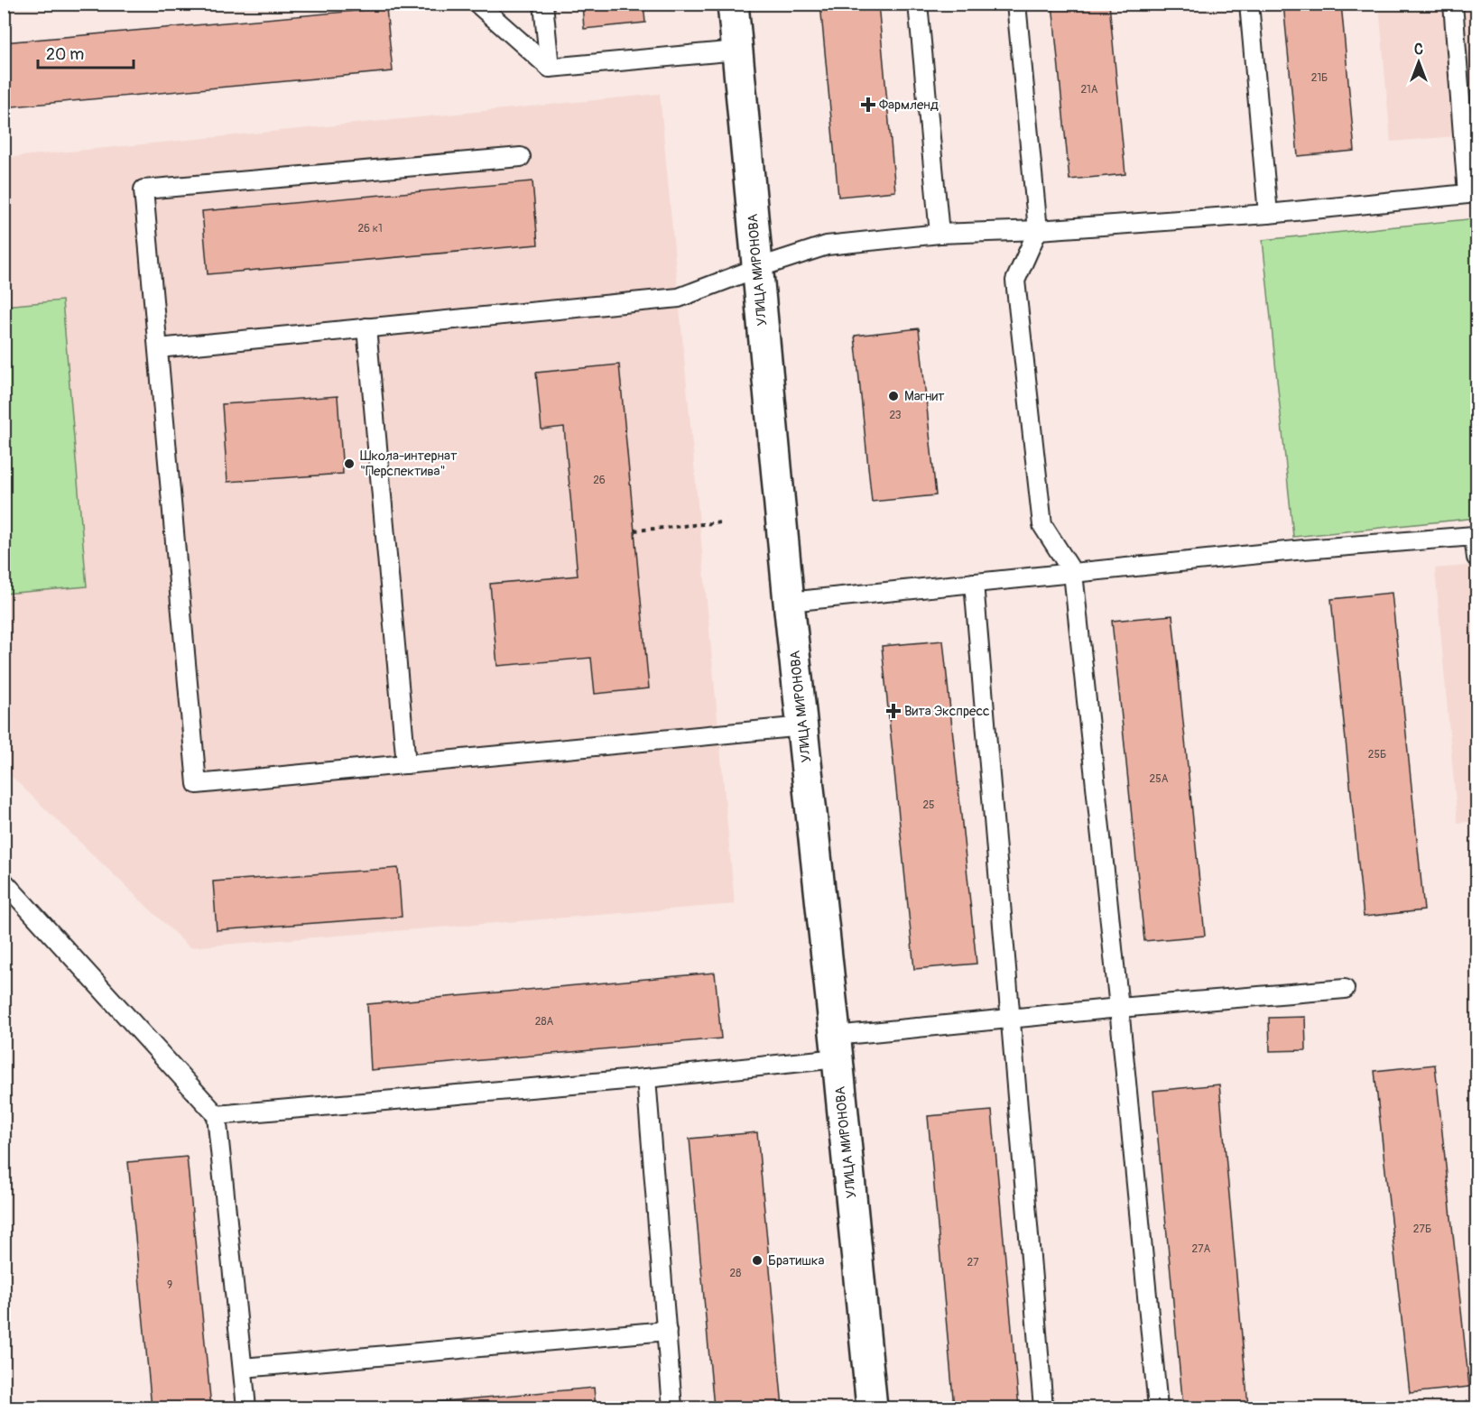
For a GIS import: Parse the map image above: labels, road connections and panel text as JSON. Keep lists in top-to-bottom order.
{
  "streets": {
    "main road": ["УЛИЦА МИРОНОВА"]
  },
  "places": {
    "health": ["Фармленд", "Вита Экспресс"],
    "other": ["Магнит", "Школа-интернат \"Перспектива\"", "Братишка"]
  },
  "house_numbers": [
    "21Б",
    "21А",
    "26 к1",
    "23",
    "26",
    "25Б",
    "25А",
    "25",
    "28А",
    "27Б",
    "27А",
    "27",
    "28",
    "9"
  ],
  "scale_bar": "20 m",
  "north": "top"
}
